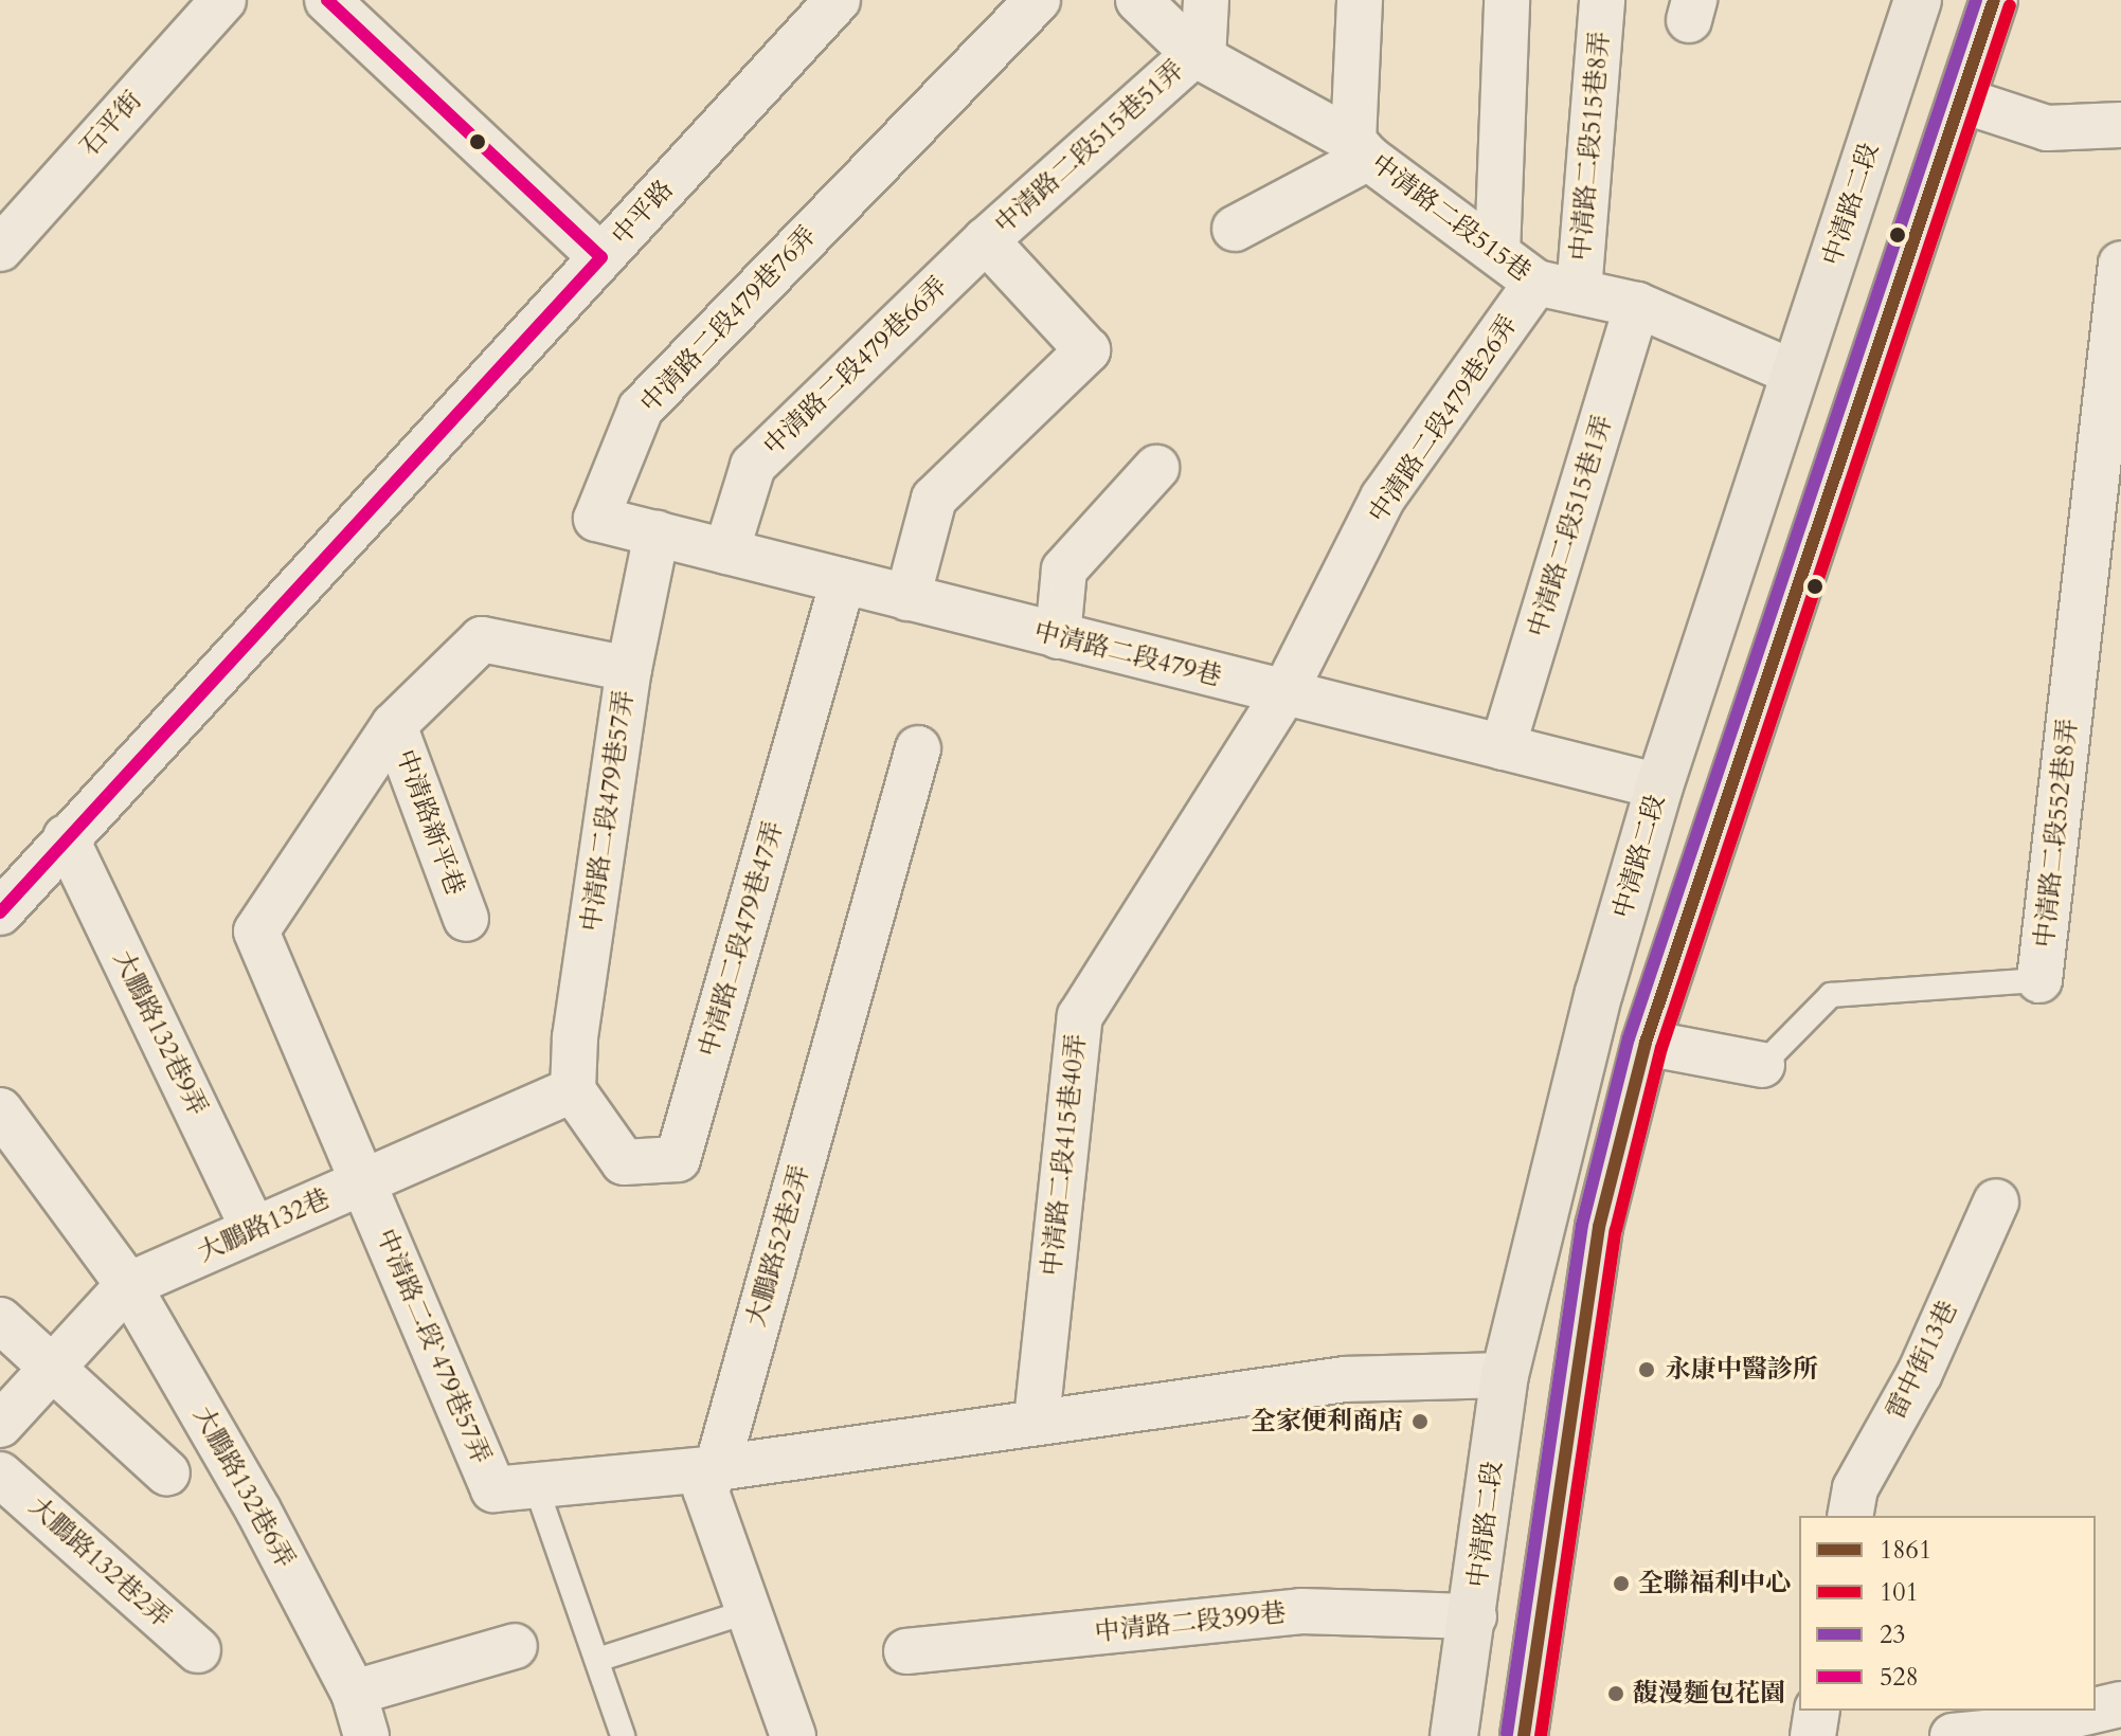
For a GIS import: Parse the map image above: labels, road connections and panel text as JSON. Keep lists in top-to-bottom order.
{
  "streets": {
    "main road": ["中清路二段"],
    "street": [
      "石平街",
      "中清路二段515巷8弄",
      "中清路二段515巷51弄",
      "中平路",
      "中清路二段515巷",
      "中清路二段479巷76弄",
      "中清路二段479巷66弄",
      "中清路二段479巷26弄",
      "中清路二段515巷1弄",
      "中清路二段479巷",
      "中清路二段479巷57弄",
      "中清路新平巷",
      "中清路二段552巷8弄",
      "中清路二段479巷47弄",
      "大鵬路132巷9弄",
      "中清路二段415巷40弄",
      "大鵬路132巷",
      "大鵬路52巷2弄",
      "中清路二段ˋ479巷57弄",
      "雷中街13巷",
      "大鵬路132巷6弄",
      "大鵬路132巷2弄",
      "中清路二段399巷"
    ]
  },
  "crossings": [
    ["中清路二段515巷8弄", "中清路二段515巷"],
    ["中清路二段515巷8弄", "中清路二段479巷26弄"],
    ["中清路二段515巷51弄", "中清路二段515巷"],
    ["中清路二段515巷51弄", "中清路二段479巷66弄"],
    ["中清路二段", "中清路二段515巷"],
    ["中清路二段", "中清路二段479巷"],
    ["中清路二段", "中清路二段ˋ479巷57弄"],
    ["中清路二段", "中清路二段399巷"],
    ["中平路", "大鵬路132巷9弄"],
    ["中清路二段515巷", "中清路二段479巷26弄"],
    ["中清路二段515巷", "中清路二段515巷1弄"],
    ["中清路二段479巷76弄", "中清路二段479巷"],
    ["中清路二段479巷66弄", "中清路二段479巷"],
    ["中清路二段479巷26弄", "中清路二段479巷"],
    ["中清路二段479巷26弄", "中清路二段415巷40弄"],
    ["中清路二段515巷1弄", "中清路二段479巷"],
    ["中清路二段479巷", "中清路二段479巷57弄"],
    ["中清路二段479巷", "中清路二段479巷47弄"],
    ["中清路二段479巷", "中清路二段415巷40弄"],
    ["中清路二段479巷57弄", "中清路二段479巷47弄"],
    ["中清路二段479巷57弄", "大鵬路132巷"],
    ["中清路二段479巷57弄", "中清路二段ˋ479巷57弄"],
    ["中清路新平巷", "中清路二段ˋ479巷57弄"],
    ["中清路二段479巷47弄", "大鵬路132巷"],
    ["大鵬路132巷9弄", "大鵬路132巷"],
    ["中清路二段415巷40弄", "中清路二段ˋ479巷57弄"],
    ["大鵬路132巷", "中清路二段ˋ479巷57弄"],
    ["大鵬路132巷", "大鵬路132巷6弄"],
    ["大鵬路52巷2弄", "中清路二段ˋ479巷57弄"]
  ],
  "places": [
    "永康中醫診所",
    "全家便利商店",
    "全聯福利中心",
    "馥漫麵包花園"
  ],
  "lines": [
    "transit line 1861",
    "transit line 23",
    "transit line 528",
    "transit line 101"
  ],
  "legend": [
    "1861",
    "101",
    "23",
    "528"
  ]
}
